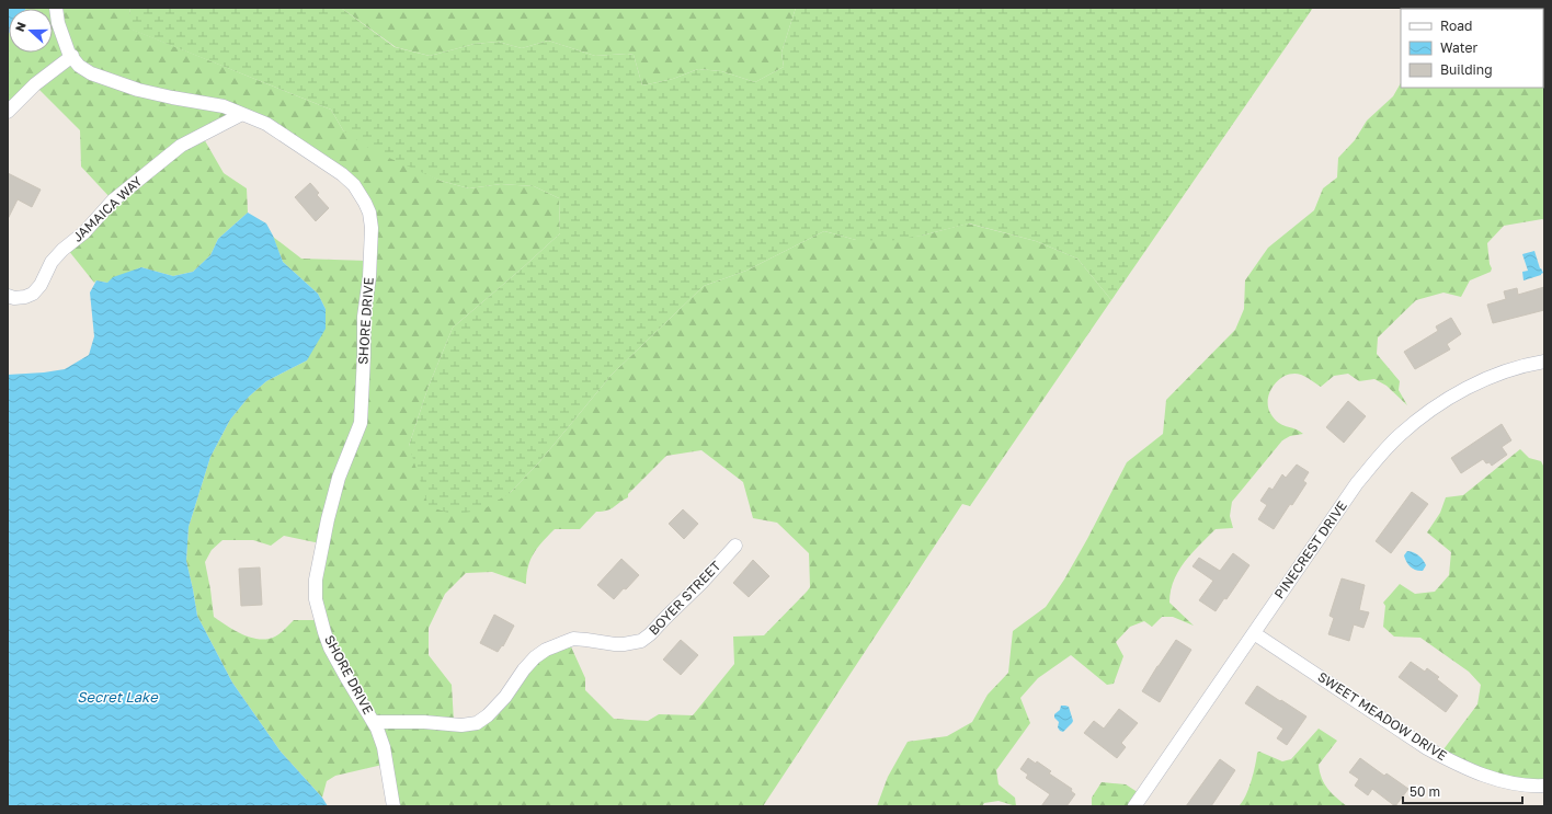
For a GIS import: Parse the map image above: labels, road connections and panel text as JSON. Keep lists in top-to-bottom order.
{
  "streets": {
    "street": [
      "JAMAICA WAY",
      "SHORE DRIVE",
      "PINECREST DRIVE",
      "BOYER STREET",
      "SWEET MEADOW DRIVE"
    ]
  },
  "crossings": [
    ["JAMAICA WAY", "SHORE DRIVE"],
    ["SHORE DRIVE", "BOYER STREET"],
    ["PINECREST DRIVE", "SWEET MEADOW DRIVE"]
  ],
  "water": ["Secret Lake"],
  "legend": ["Road", "Water", "Building"],
  "scale_bar": "50 m",
  "north": "left"
}
